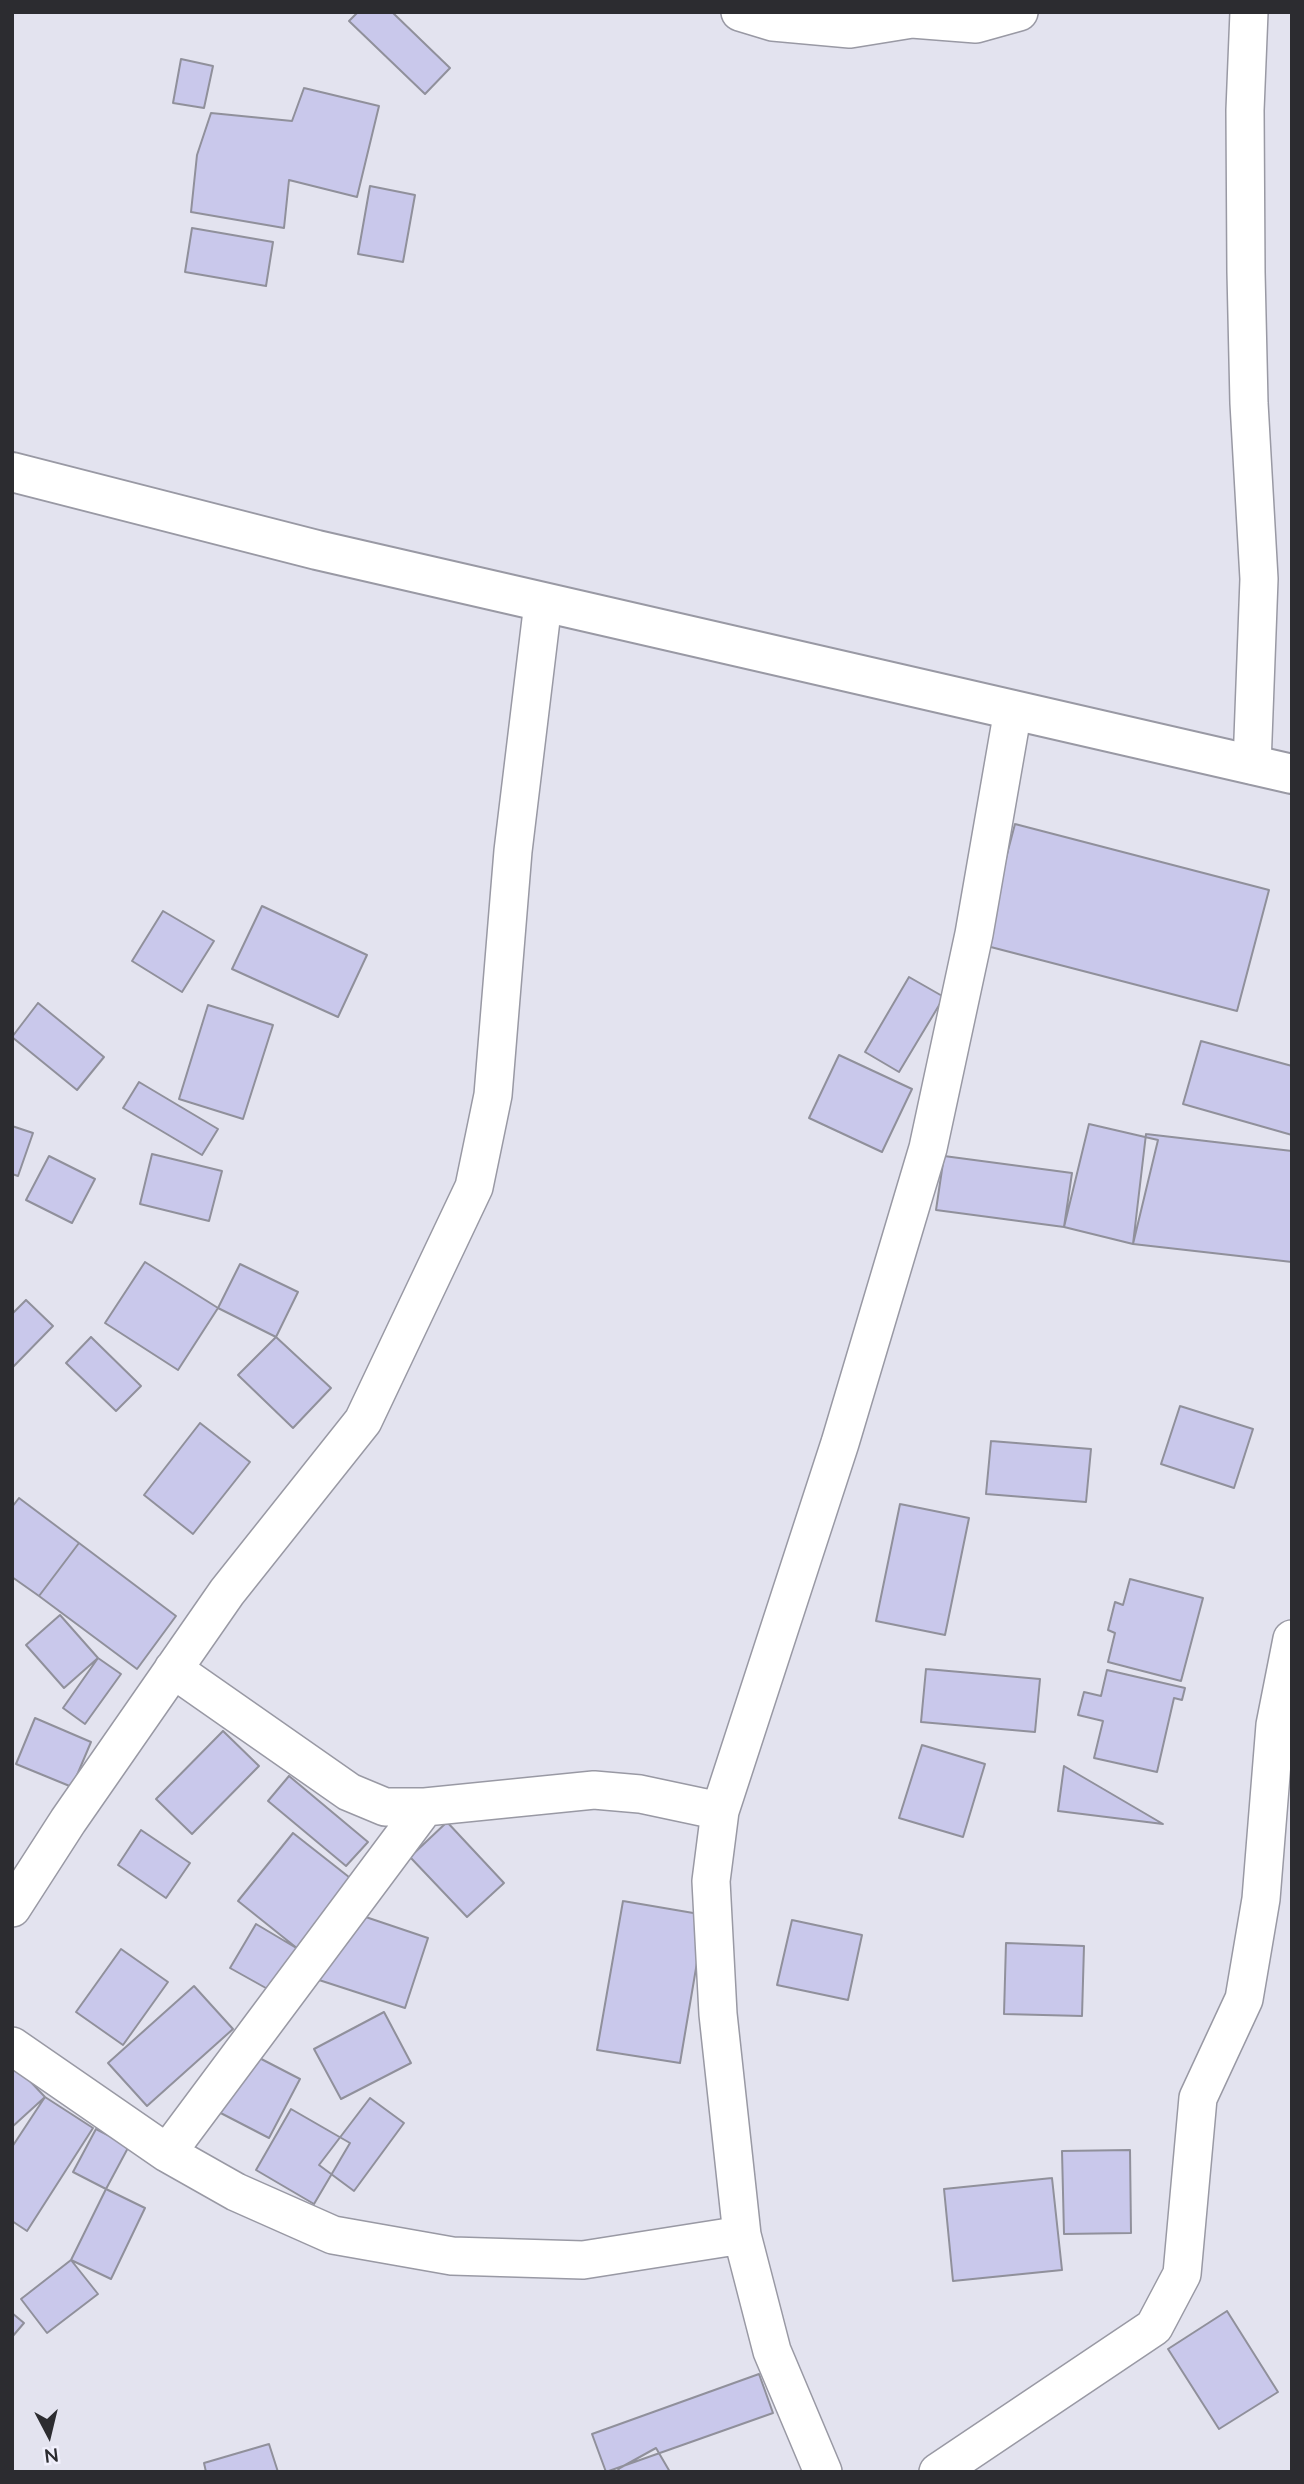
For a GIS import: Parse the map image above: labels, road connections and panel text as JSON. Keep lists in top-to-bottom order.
{
  "north": "bottom"
}
